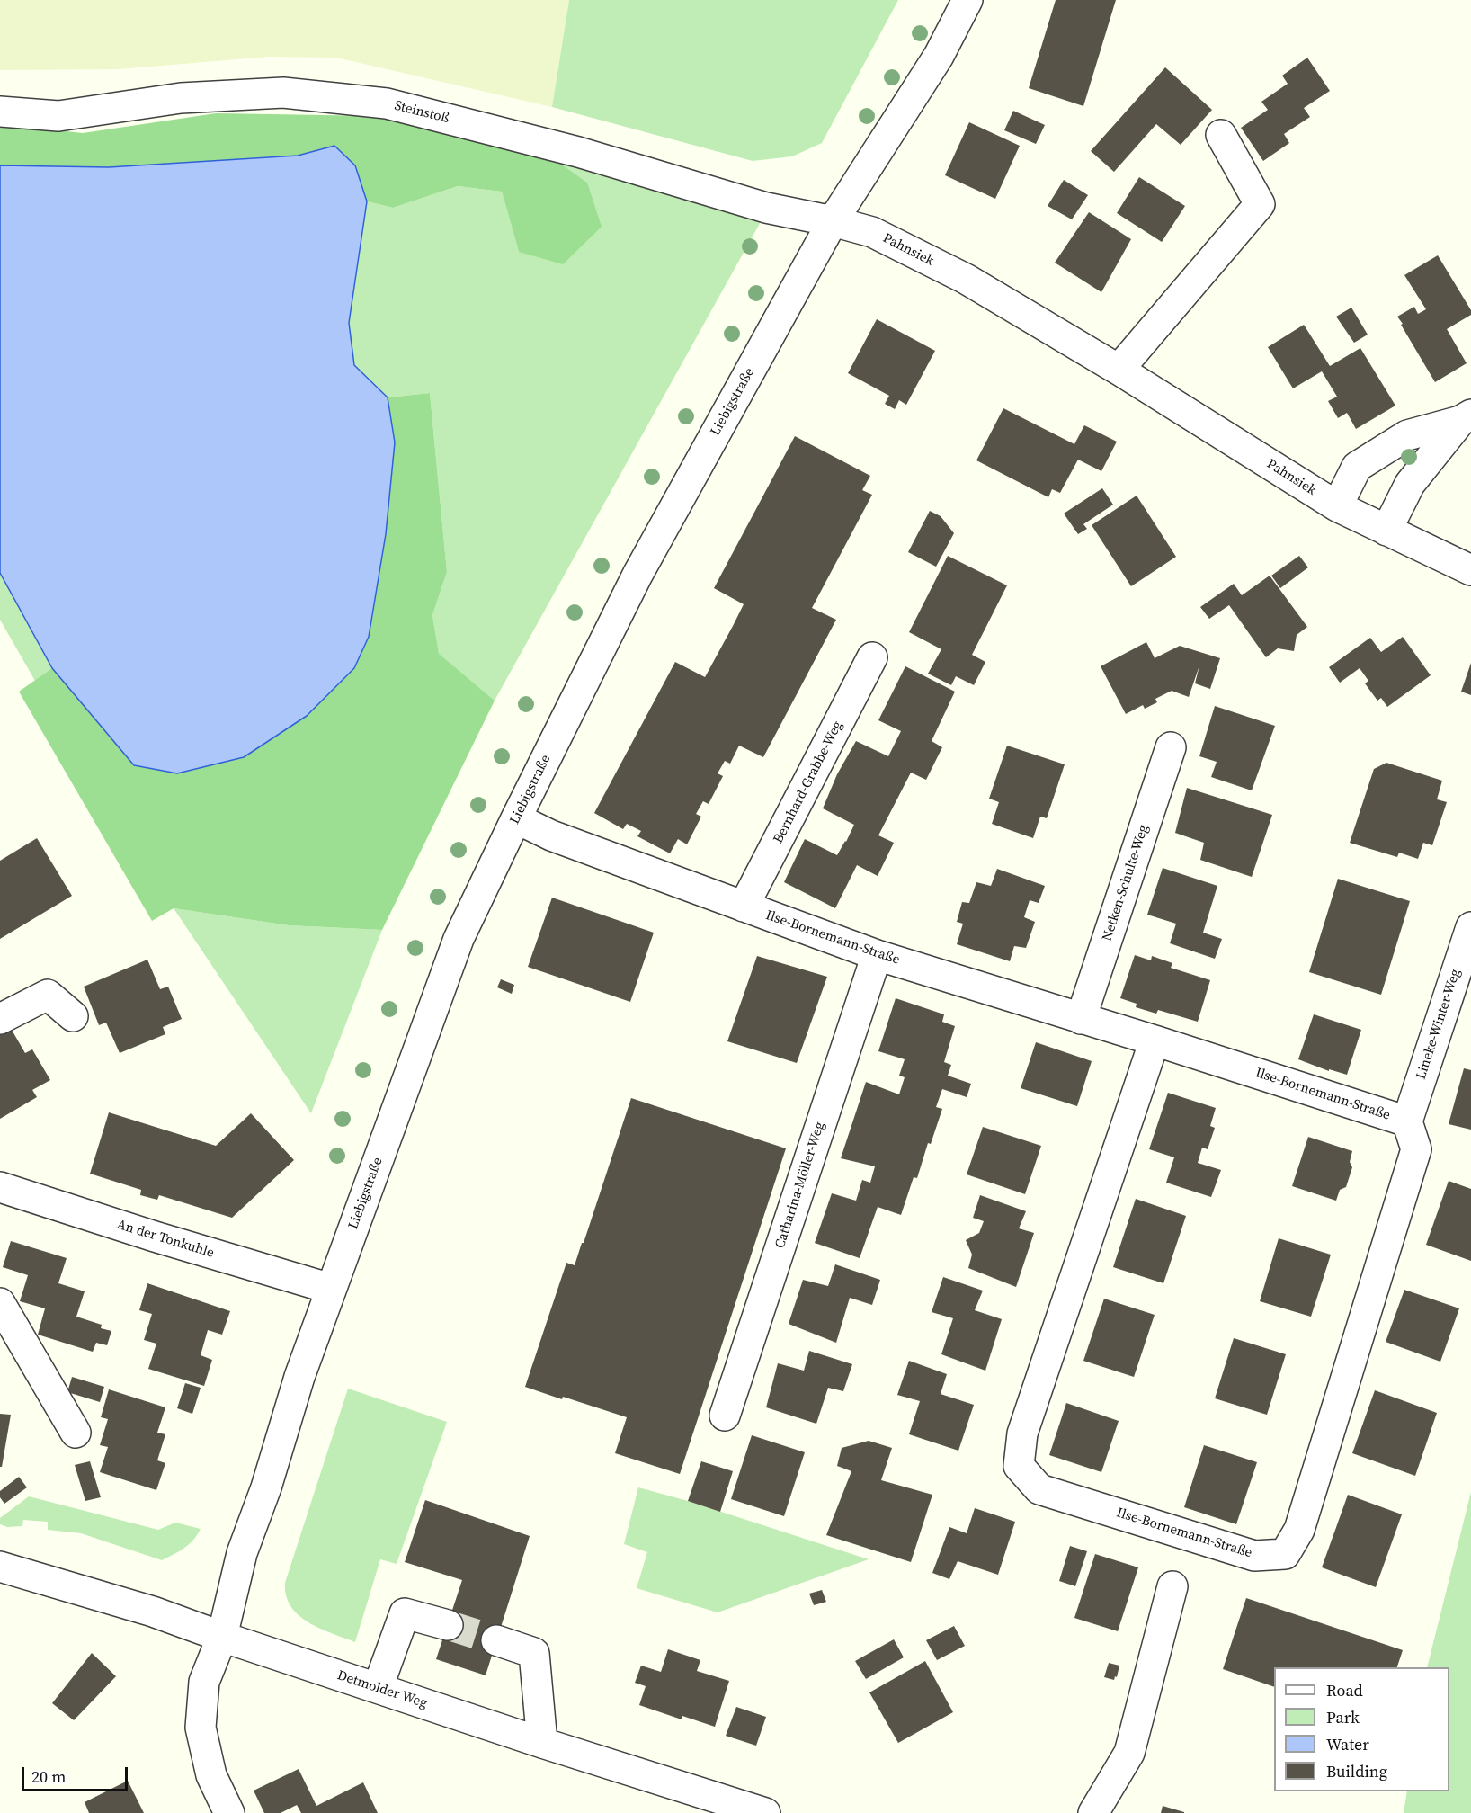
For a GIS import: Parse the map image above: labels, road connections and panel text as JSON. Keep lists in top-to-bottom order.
{
  "streets": {
    "street": [
      "Steinstoß",
      "Pahnsiek",
      "Liebigstraße",
      "Bernhard-Grabbe-Weg",
      "Netken-Schulte-Weg",
      "Ilse-Bornemann-Straße",
      "Lineke-Winter-Weg",
      "Catharina-Möller-Weg",
      "An der Tonkuhle",
      "Detmolder Weg"
    ]
  },
  "crossings": [
    ["Steinstoß", "Pahnsiek"],
    ["Steinstoß", "Liebigstraße"],
    ["Pahnsiek", "Liebigstraße"],
    ["Liebigstraße", "Ilse-Bornemann-Straße"],
    ["Liebigstraße", "An der Tonkuhle"],
    ["Liebigstraße", "Detmolder Weg"],
    ["Bernhard-Grabbe-Weg", "Ilse-Bornemann-Straße"],
    ["Netken-Schulte-Weg", "Ilse-Bornemann-Straße"],
    ["Ilse-Bornemann-Straße", "Lineke-Winter-Weg"],
    ["Ilse-Bornemann-Straße", "Catharina-Möller-Weg"]
  ],
  "legend": [
    "Road",
    "Park",
    "Water",
    "Building"
  ],
  "scale_bar": "20 m"
}
